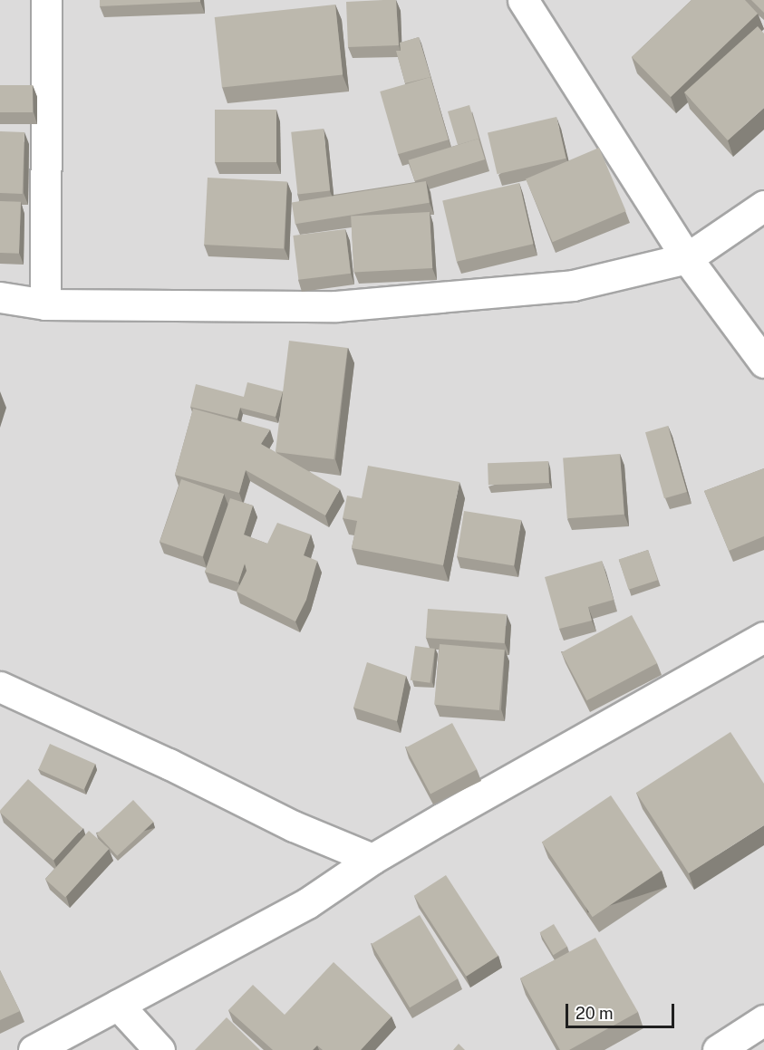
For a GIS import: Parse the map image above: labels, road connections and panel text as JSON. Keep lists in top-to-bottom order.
{
  "scale_bar": "20 m"
}
